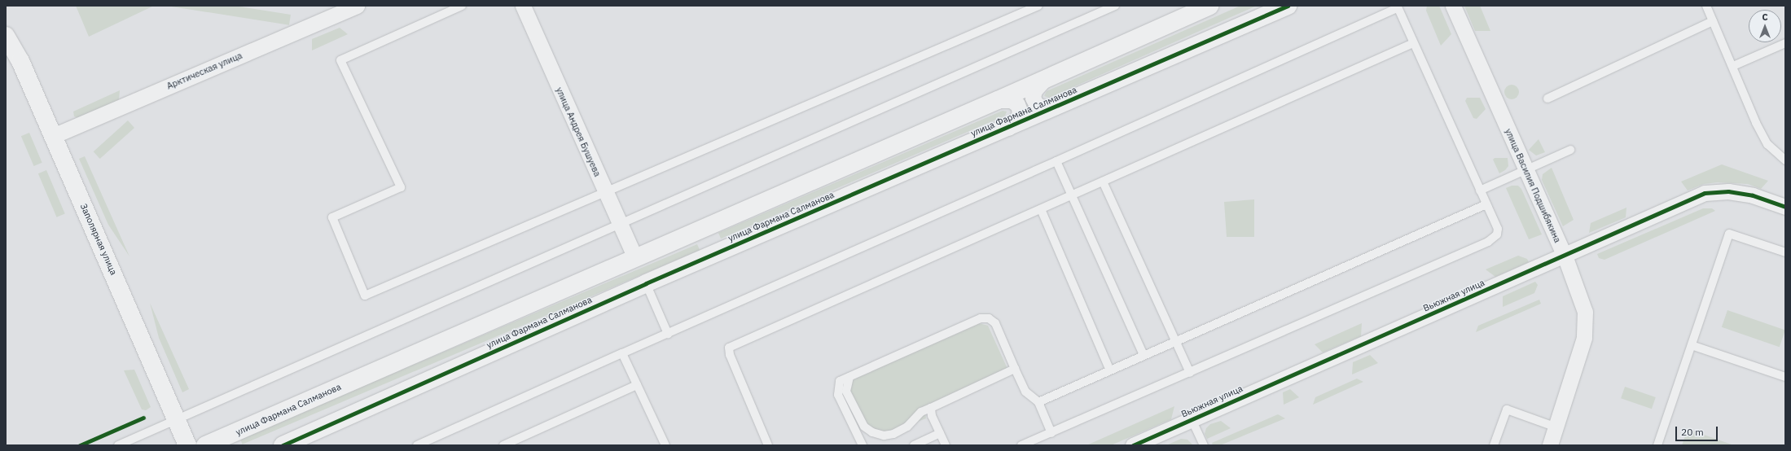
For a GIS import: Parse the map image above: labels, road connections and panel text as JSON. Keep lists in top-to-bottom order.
{
  "streets": {
    "street": [
      "Арктическая улица",
      "улица Фармана Салманова",
      "улица Андрея Бушуева",
      "улица Василия Подшибякина",
      "Заполярная улица",
      "Вьюжная улица"
    ]
  },
  "crossings": [
    ["Арктическая улица", "Заполярная улица"],
    ["улица Фармана Салманова", "улица Андрея Бушуева"],
    ["улица Василия Подшибякина", "Вьюжная улица"]
  ],
  "scale_bar": "20 m",
  "north": "top"
}
